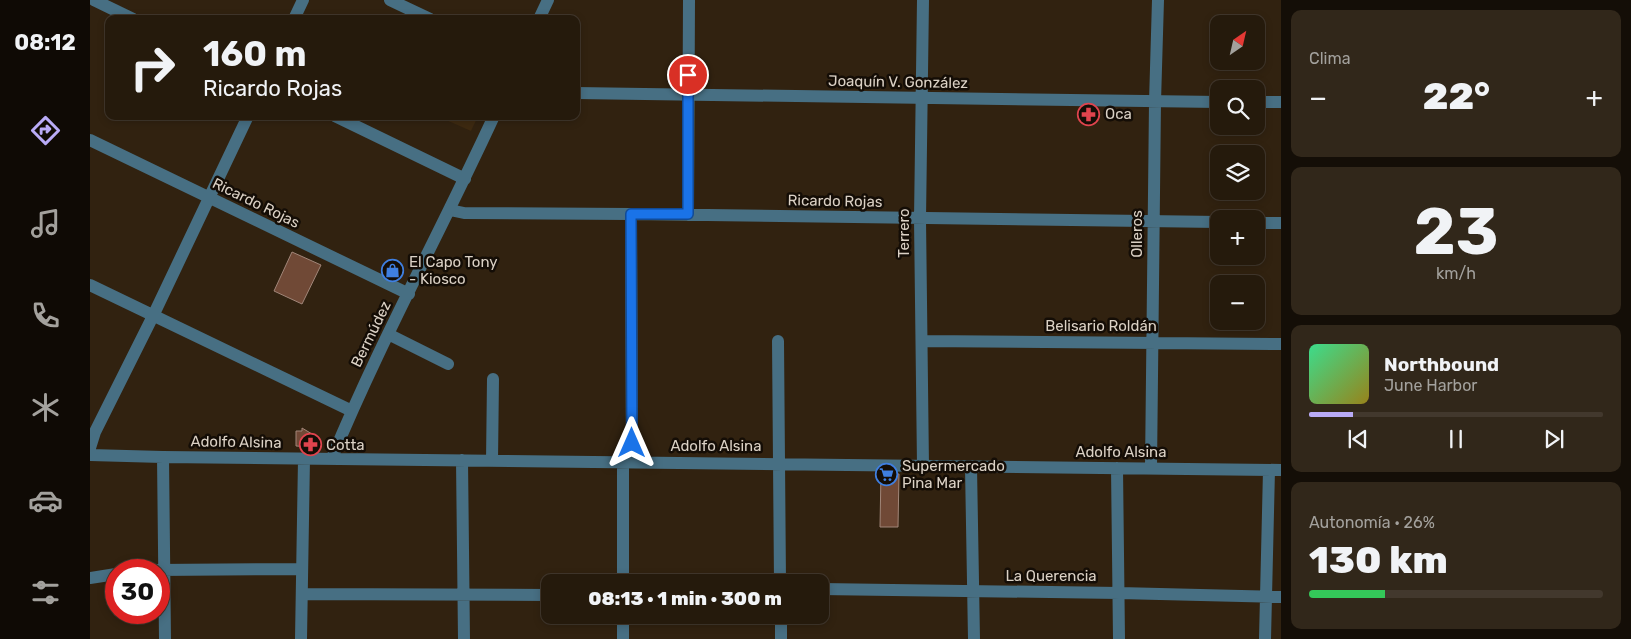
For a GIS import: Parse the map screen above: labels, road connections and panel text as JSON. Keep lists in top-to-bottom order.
{
  "streets": {
    "street": [
      "Joaquín V. González",
      "Ricardo Rojas",
      "Terrero",
      "Olleros",
      "Belisario Roldán",
      "Bermúdez",
      "Adolfo Alsina",
      "La Querencia"
    ]
  },
  "crossings": [
    ["Joaquín V. González", "Terrero"],
    ["Joaquín V. González", "Olleros"],
    ["Ricardo Rojas", "Terrero"],
    ["Ricardo Rojas", "Olleros"],
    ["Ricardo Rojas", "Bermúdez"],
    ["Terrero", "Belisario Roldán"],
    ["Terrero", "Adolfo Alsina"],
    ["Olleros", "Belisario Roldán"],
    ["Olleros", "Adolfo Alsina"],
    ["Bermúdez", "Adolfo Alsina"]
  ],
  "places": {
    "pharmacy": ["Oca", "Cotta"],
    "shop": ["El Capo Tony - Kiosco"],
    "supermarket": ["Supermercado Pina Mar"]
  },
  "north": "top right",
  "page": {
    "tabs": "08:12",
    "tile": [
      "Clima",
      ["23", "km/h"],
      ["Autonomía · 26%", "130 km"]
    ],
    "map_buttons": ["+", "−"],
    "turn": ["160 m", "Ricardo Rojas"],
    "heat": ["−", "22°", "+"],
    "song": ["Northbound", "June Harbor"],
    "limit": "30",
    "trip": "08:13 · 1 min · 300 m"
  }
}
